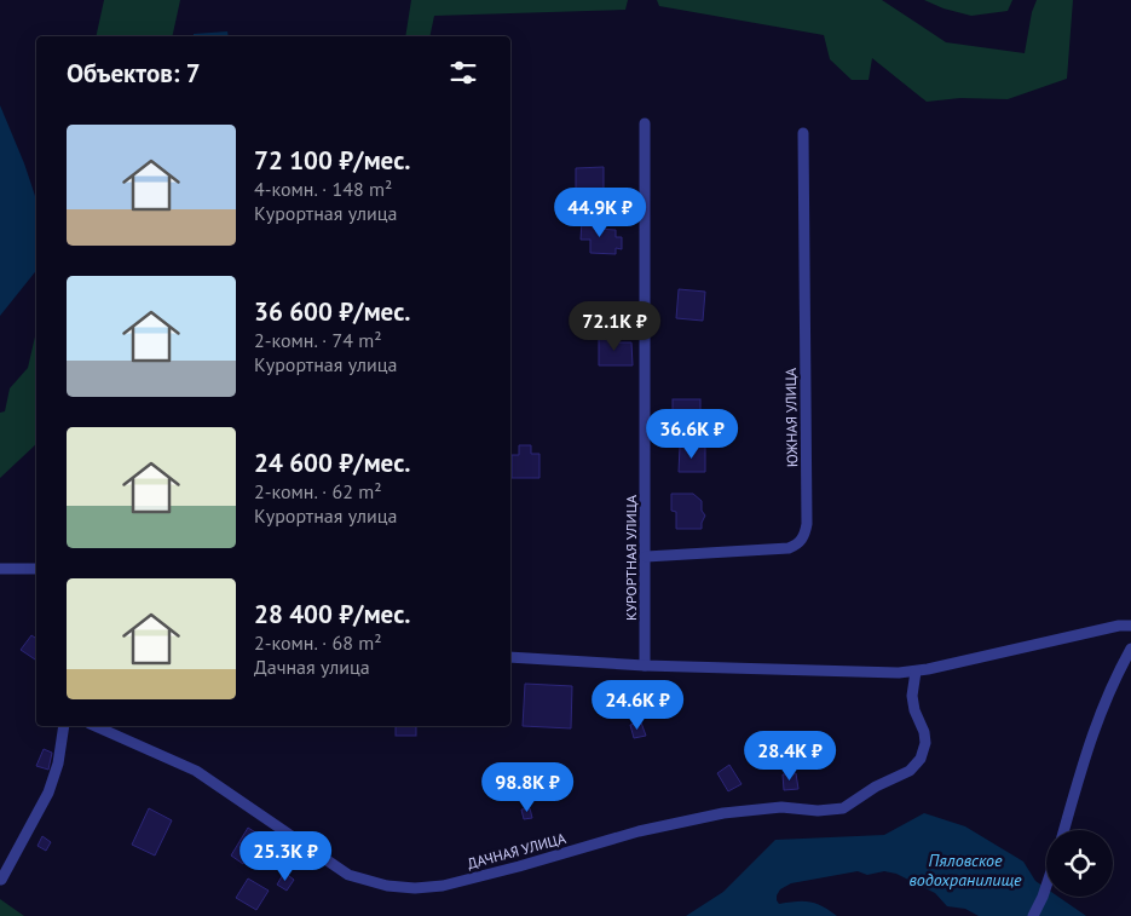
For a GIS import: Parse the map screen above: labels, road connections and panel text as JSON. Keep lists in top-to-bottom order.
{
  "streets": {
    "street": ["ЮЖНАЯ УЛИЦА", "КУРОРТНАЯ УЛИЦА", "ДАЧНАЯ УЛИЦА"]
  },
  "crossings": [
    ["ЮЖНАЯ УЛИЦА", "КУРОРТНАЯ УЛИЦА"]
  ],
  "water": ["Пяловское водохранилище"],
  "page": {
    "heading": "Объектов: 7",
    "list": [
      {
        "name": "72 100 ₽/мес.",
        "note": "4-комн. · 148 m² · Курортная улица"
      },
      {
        "name": "36 600 ₽/мес.",
        "note": "2-комн. · 74 m² · Курортная улица"
      },
      {
        "name": "24 600 ₽/мес.",
        "note": "2-комн. · 62 m² · Курортная улица"
      },
      {
        "name": "28 400 ₽/мес.",
        "note": "2-комн. · 68 m² · Дачная улица"
      }
    ],
    "price": [
      "44.9K ₽",
      "72.1K ₽",
      "36.6K ₽",
      "24.6K ₽",
      "28.4K ₽",
      "98.8K ₽",
      "25.3K ₽"
    ]
  }
}
